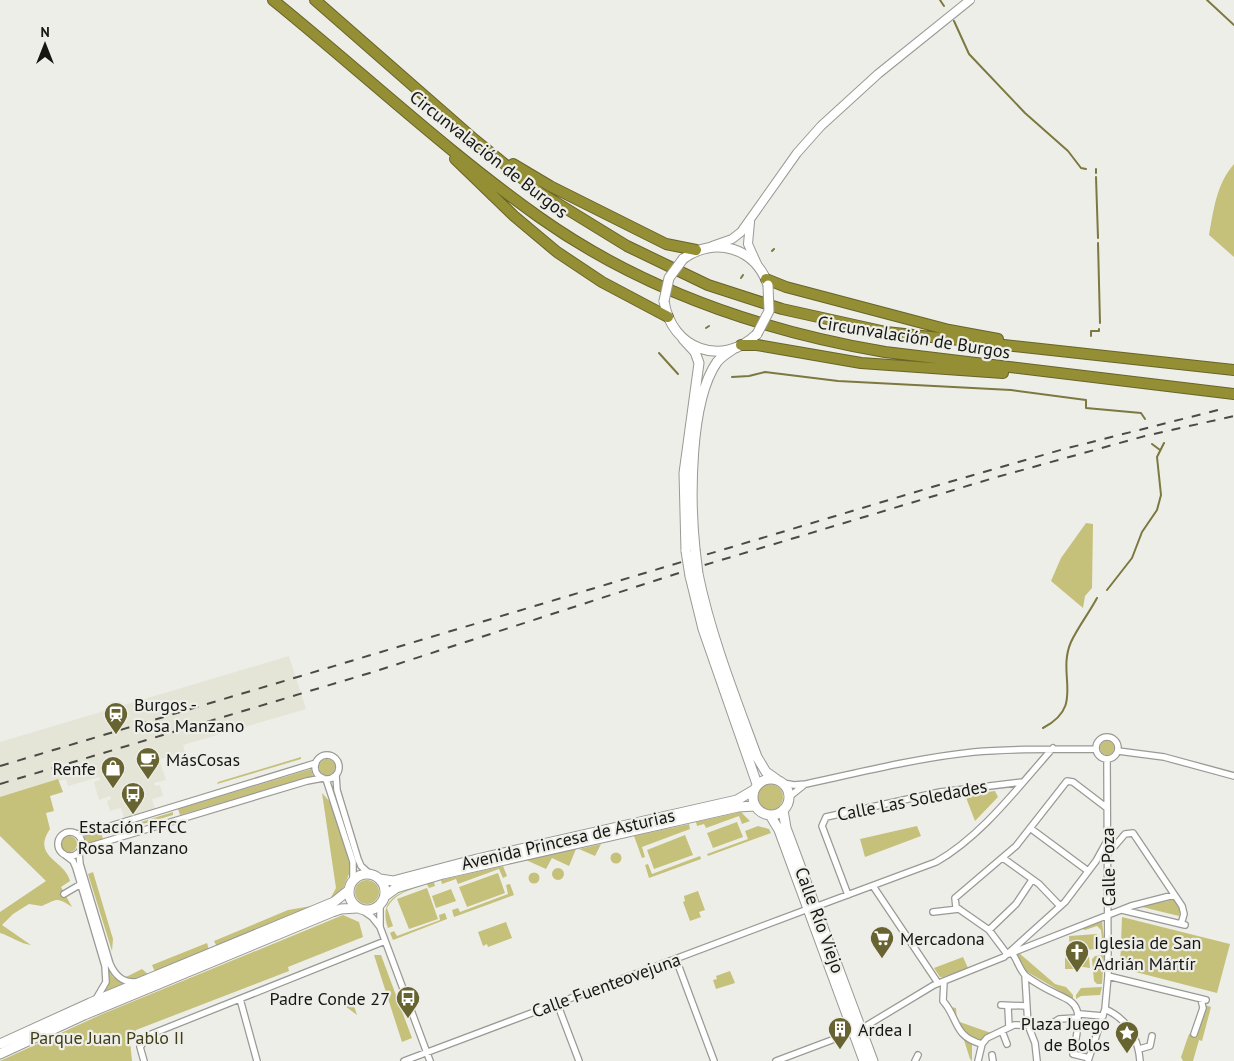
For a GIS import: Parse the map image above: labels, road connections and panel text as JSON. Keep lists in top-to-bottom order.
{
  "streets": {
    "highway": ["Circunvalación de Burgos"],
    "main road": ["Avenida Princesa de Asturias", "Calle Río Viejo"],
    "street": ["Calle Las Soledades", "Calle Poza", "Calle Fuenteovejuna"]
  },
  "crossings": [
    ["Calle Las Soledades", "Calle Fuenteovejuna"],
    ["Avenida Princesa de Asturias", "Calle Río Viejo"],
    ["Calle Río Viejo", "Calle Fuenteovejuna"]
  ],
  "parks": ["Parque Juan Pablo II"],
  "places": {
    "station": ["Burgos - Rosa Manzano"],
    "cafe": ["MásCosas"],
    "shop": ["Renfe"],
    "bus stop": ["Estación FFCC Rosa Manzano", "Padre Conde 27"],
    "supermarket": ["Mercadona"],
    "church": ["Iglesia de San Adrián Mártír"],
    "building": ["Ardea I"],
    "place": ["Plaza Juego de Bolos"]
  },
  "north": "top"
}
